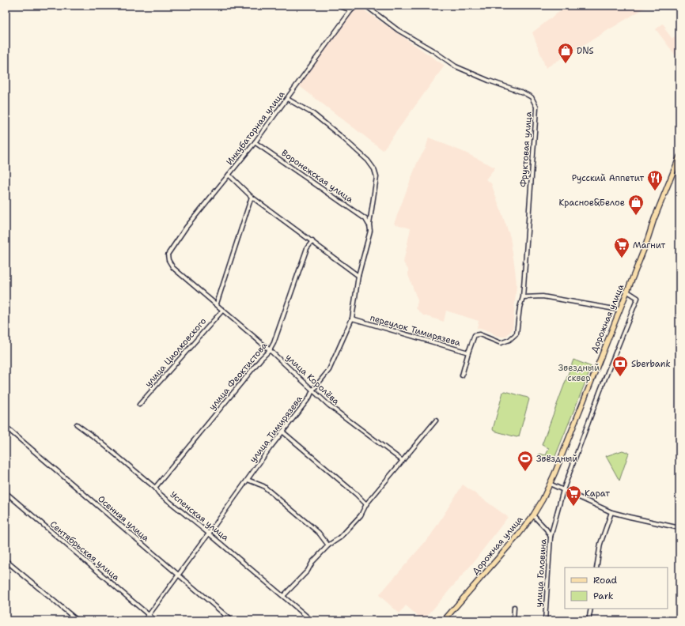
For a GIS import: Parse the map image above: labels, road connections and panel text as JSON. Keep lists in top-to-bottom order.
{
  "streets": {
    "main road": ["Дорожная улица"],
    "street": [
      "Инкубаторная улица",
      "Фруктовая улица",
      "Воронежская улица",
      "переулок Тимирязева",
      "улица Циолковского",
      "улица Феоктистова",
      "улица Королёва",
      "улица Тимирязева",
      "Успенская улица",
      "Осенняя улица",
      "Сентябрьская улица",
      "улица Головина"
    ]
  },
  "crossings": [
    ["Инкубаторная улица", "Воронежская улица"],
    ["Инкубаторная улица", "улица Королёва"],
    ["Инкубаторная улица", "улица Тимирязева"],
    ["Фруктовая улица", "переулок Тимирязева"],
    ["Воронежская улица", "улица Тимирязева"],
    ["Дорожная улица", "улица Головина"],
    ["переулок Тимирязева", "улица Тимирязева"],
    ["улица Циолковского", "улица Королёва"],
    ["улица Феоктистова", "улица Королёва"],
    ["улица Феоктистова", "Успенская улица"],
    ["улица Королёва", "улица Тимирязева"],
    ["улица Тимирязева", "Успенская улица"],
    ["улица Тимирязева", "Осенняя улица"],
    ["улица Тимирязева", "Сентябрьская улица"]
  ],
  "parks": ["Звездный сквер"],
  "places": {
    "shop": ["DNS", "Красное&Белое"],
    "restaurant": ["Русский Аппетит"],
    "supermarket": ["Магнит", "Карат"],
    "bank": ["Sberbank"],
    "sports": ["Звёздный"]
  },
  "legend": ["Road", "Park"]
}
